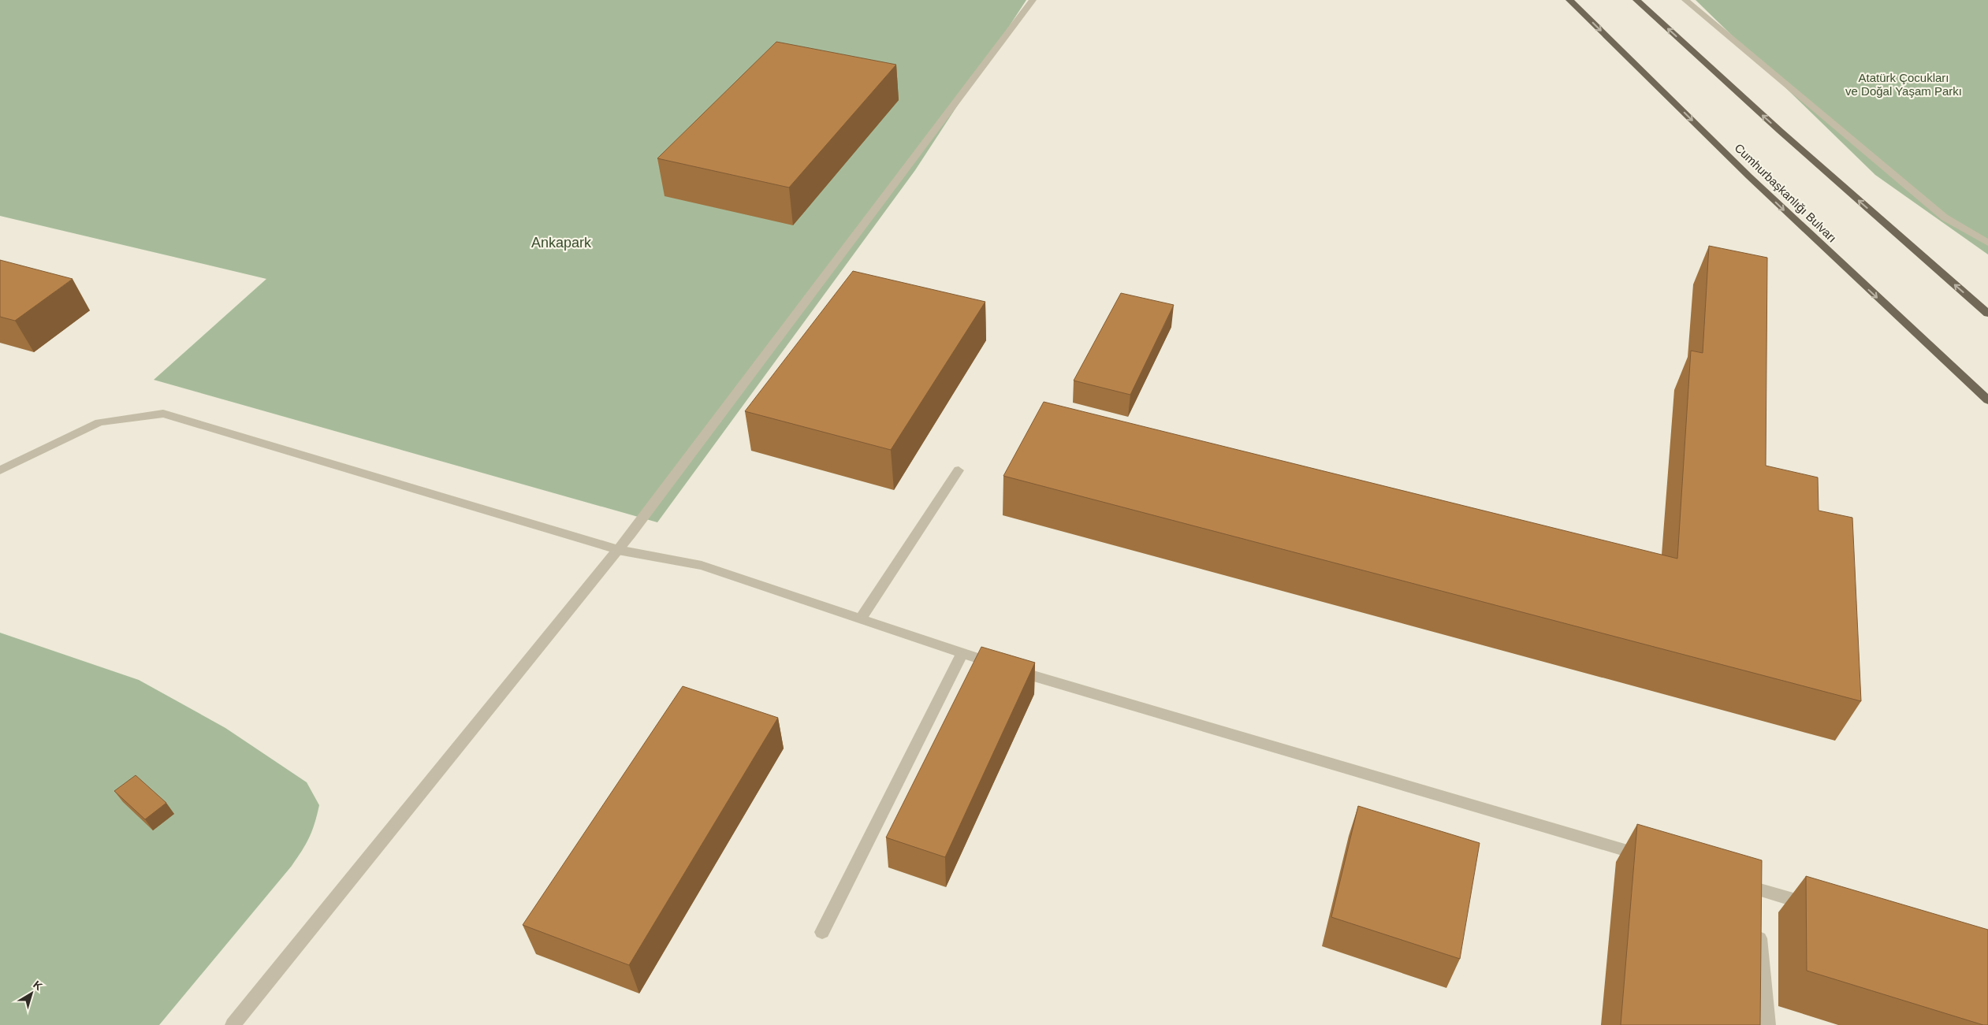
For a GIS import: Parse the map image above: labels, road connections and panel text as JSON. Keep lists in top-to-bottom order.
{
  "streets": {
    "main road": ["Cumhurbaşkanlığı Bulvarı"]
  },
  "parks": ["Atatürk Çocukları ve Doğal Yaşam Parkı", "Ankapark"],
  "north": "top right"
}
